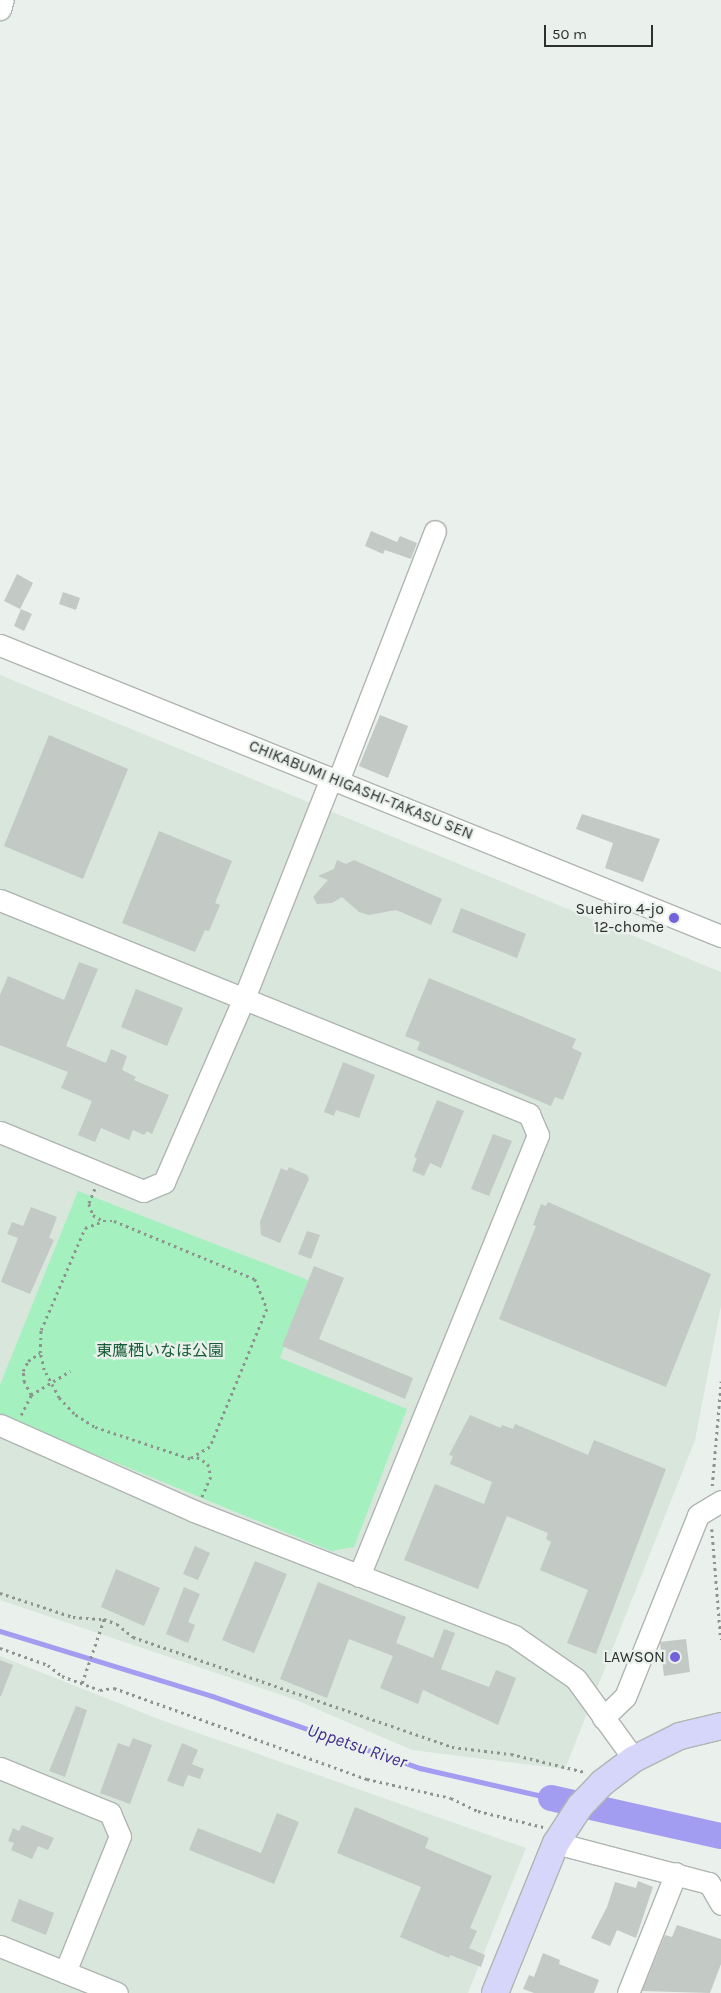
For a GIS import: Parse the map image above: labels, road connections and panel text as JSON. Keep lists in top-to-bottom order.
{
  "streets": {
    "street": ["CHIKABUMI HIGASHI-TAKASU SEN"]
  },
  "water": ["Uppetsu River"],
  "parks": ["東鷹栖いなほ公園"],
  "places": ["Suehiro 4-jo 12-chome", "LAWSON"],
  "scale_bar": "50 m"
}
